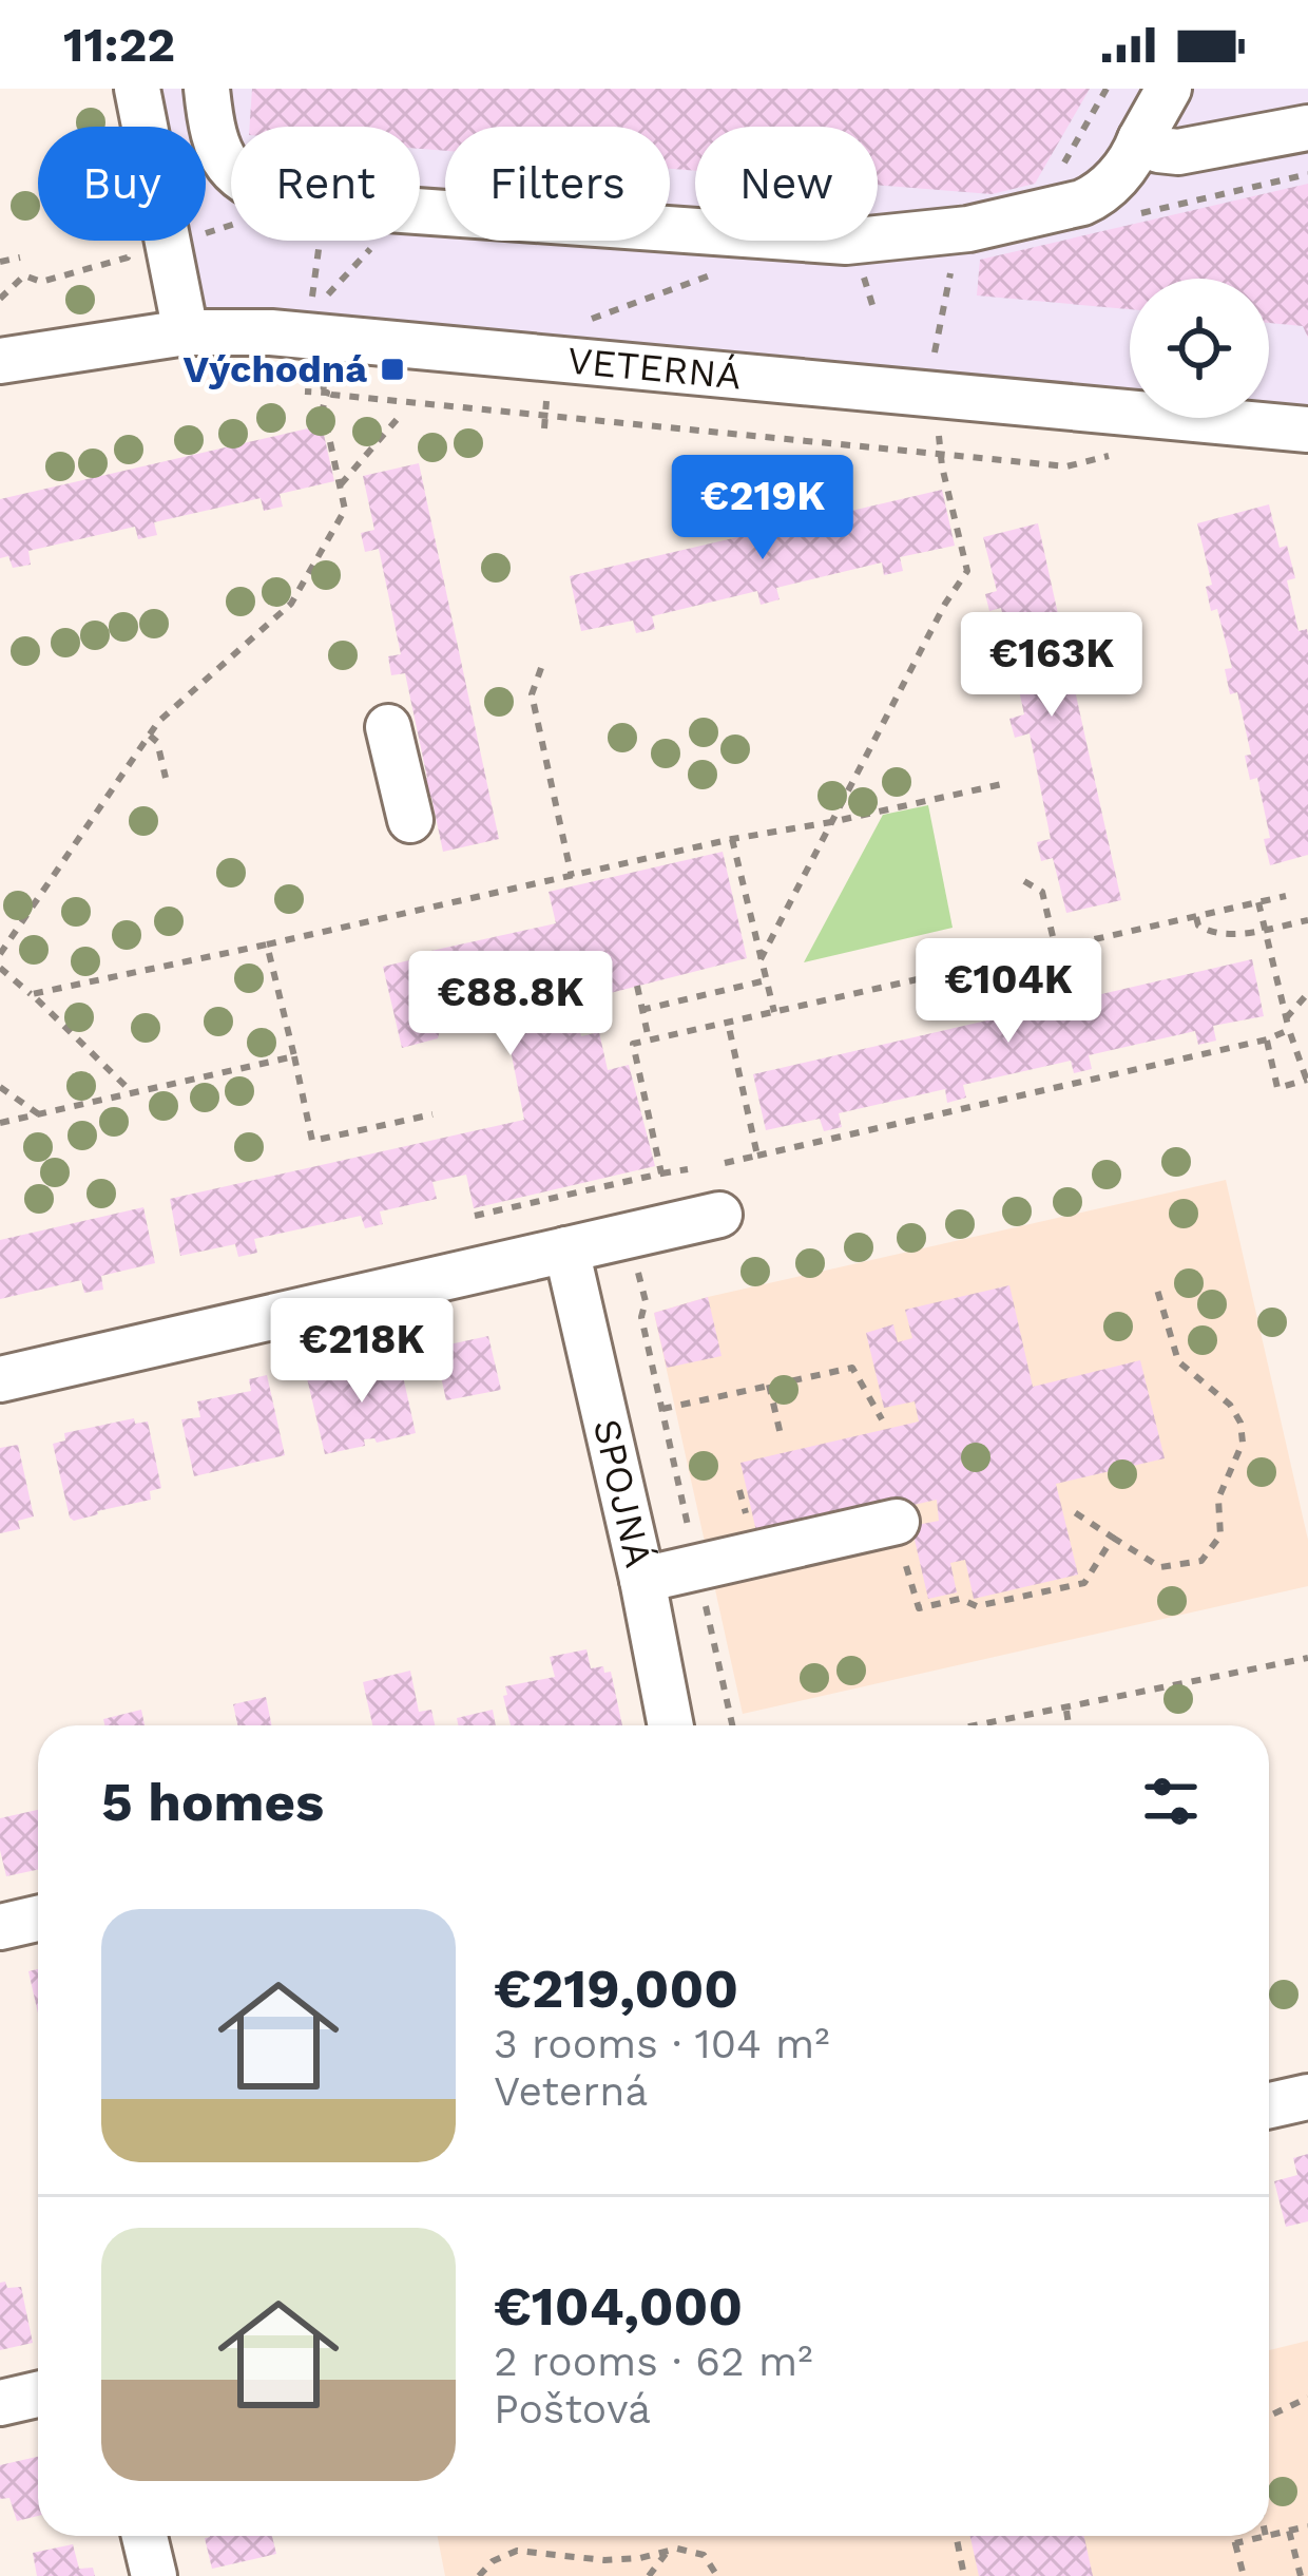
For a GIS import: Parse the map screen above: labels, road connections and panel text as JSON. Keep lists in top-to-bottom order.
{
  "streets": {
    "street": ["VETERNÁ", "SPOJNÁ"]
  },
  "places": {
    "transit": ["Východná"]
  },
  "page": {
    "status": "11:22",
    "chip": [
      "Buy",
      "Rent",
      "Filters",
      "New"
    ],
    "price": [
      "€219K",
      "€163K",
      "€104K",
      "€88.8K",
      "€218K"
    ],
    "heading": "5 homes",
    "list": [
      {
        "name": "€219,000",
        "note": "3 rooms · 104 m² · Veterná"
      },
      {
        "name": "€104,000",
        "note": "2 rooms · 62 m² · Poštová"
      }
    ]
  }
}
